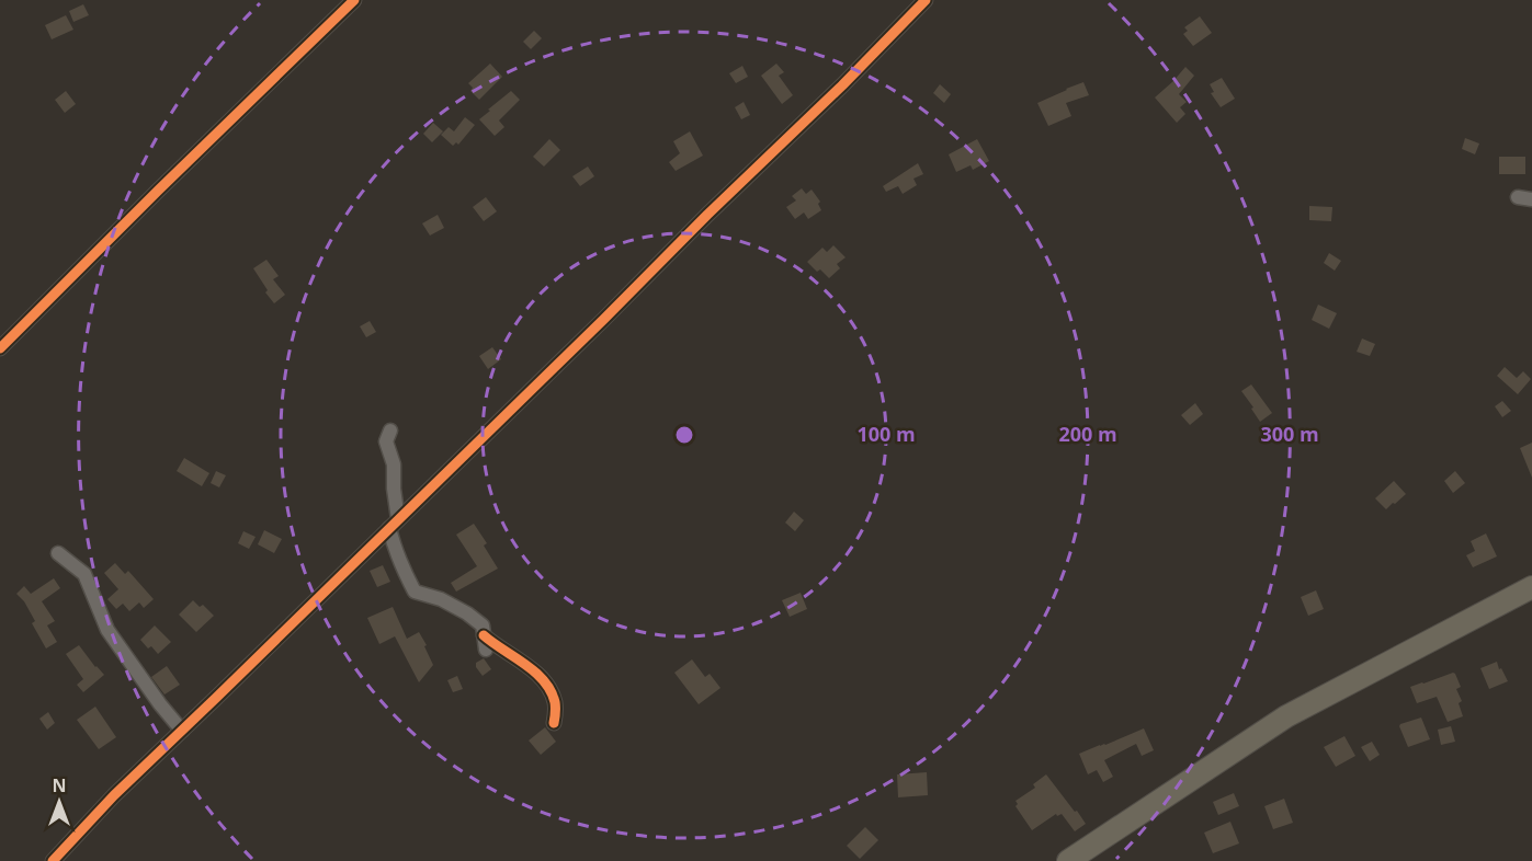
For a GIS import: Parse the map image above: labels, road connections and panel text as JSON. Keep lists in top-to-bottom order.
{
  "north": "top",
  "rings": ["100 m", "200 m", "300 m"]
}
